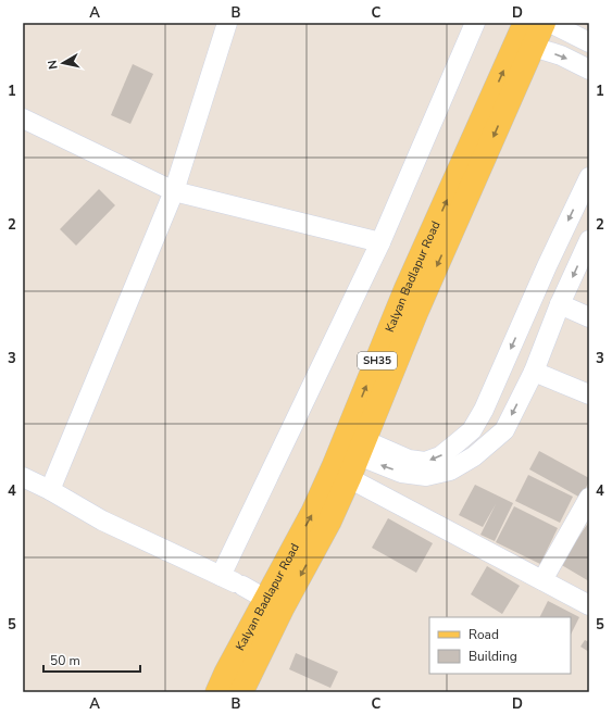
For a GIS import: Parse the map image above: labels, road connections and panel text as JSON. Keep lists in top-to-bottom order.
{
  "streets": {
    "main road": ["Kalyan Badlapur Road", "SH35"]
  },
  "legend": ["Road", "Building"],
  "scale_bar": "50 m",
  "north": "left",
  "grid": {
    "columns": [
      "A",
      "B",
      "C",
      "D"
    ],
    "rows": [
      "1",
      "2",
      "3",
      "4",
      "5"
    ]
  }
}
